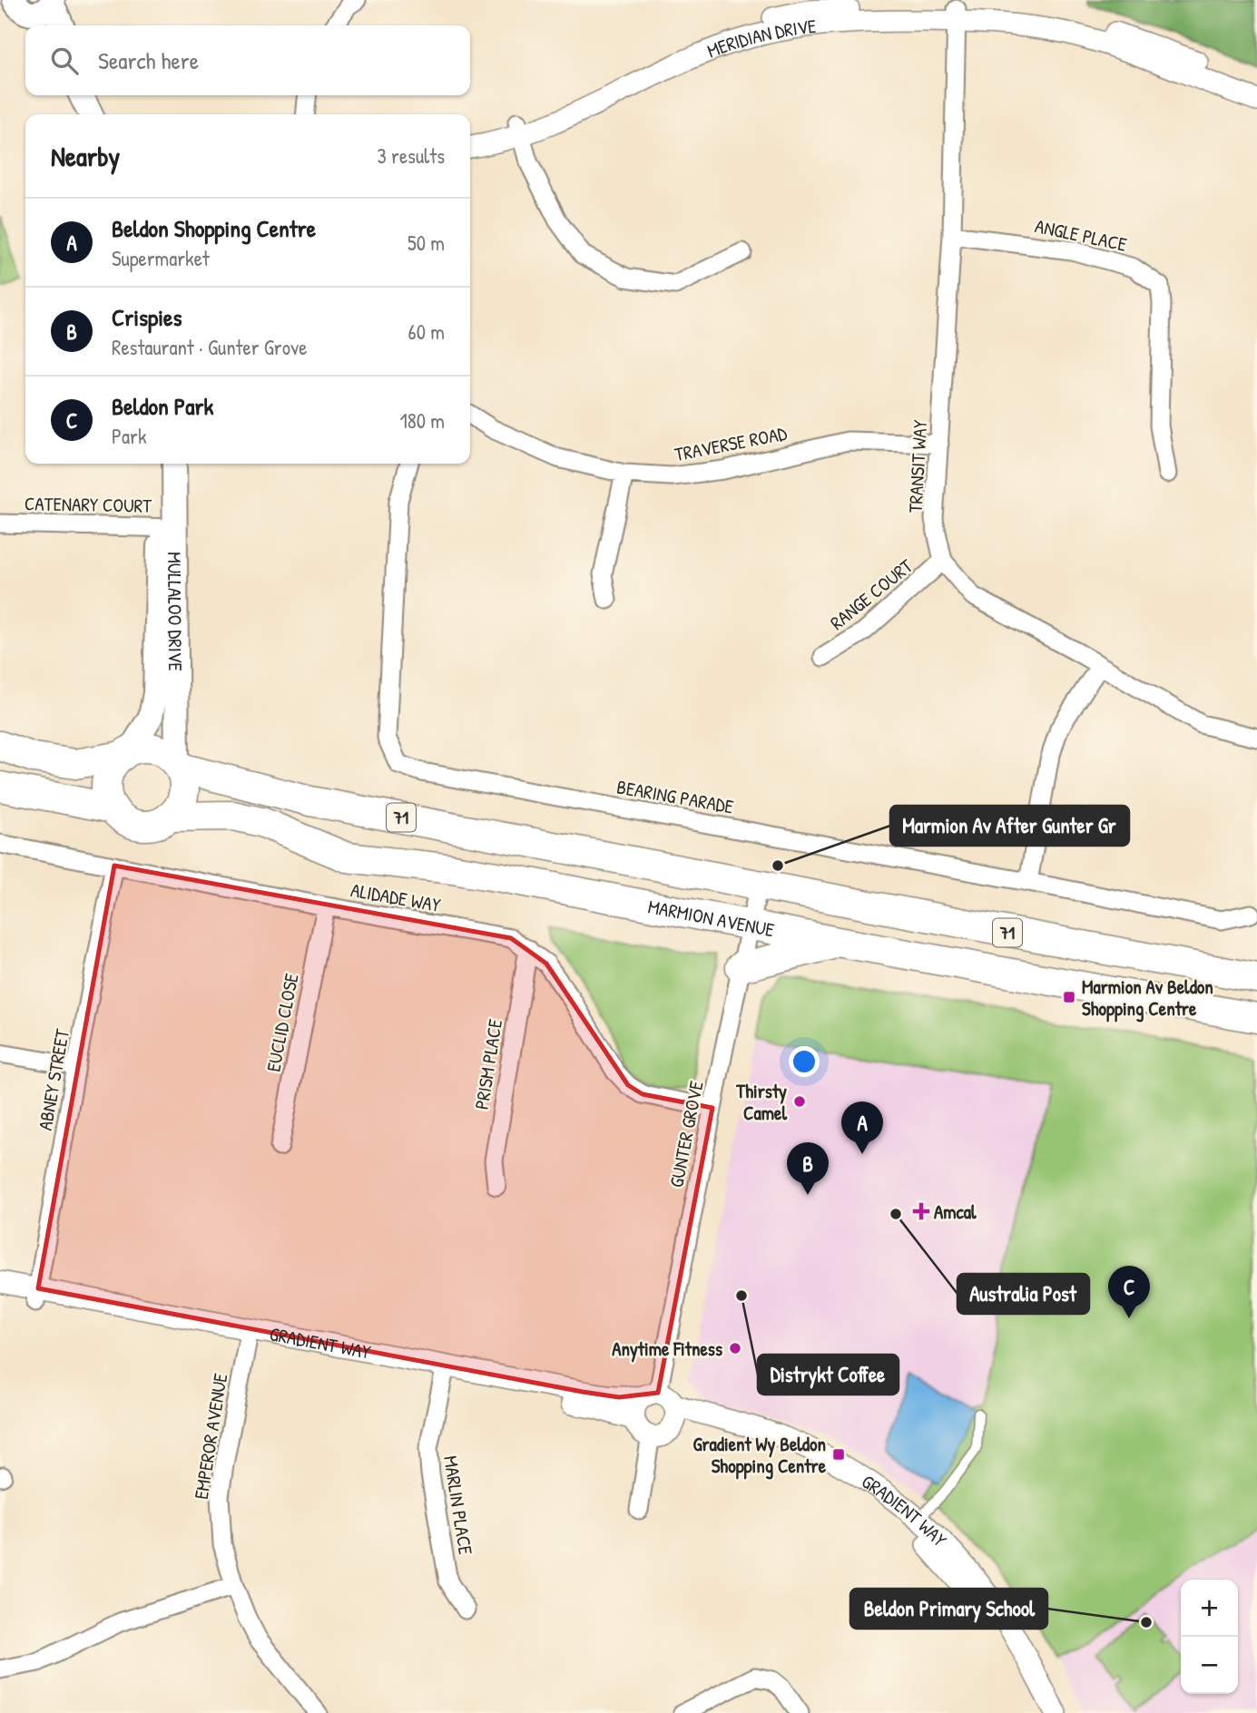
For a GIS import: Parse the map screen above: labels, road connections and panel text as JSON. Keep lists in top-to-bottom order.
{
  "streets": {
    "highway": ["71", "MARMION AVENUE"],
    "main road": ["MULLALOO DRIVE"],
    "street": [
      "MERIDIAN DRIVE",
      "ANGLE PLACE",
      "TRAVERSE ROAD",
      "TRANSIT WAY",
      "CATENARY COURT",
      "RANGE COURT",
      "BEARING PARADE",
      "ALIDADE WAY",
      "EUCLID CLOSE",
      "PRISM PLACE",
      "ABNEY STREET",
      "GUNTER GROVE",
      "GRADIENT WAY",
      "EMPEROR AVENUE",
      "MARLIN PLACE"
    ]
  },
  "crossings": [
    ["MERIDIAN DRIVE", "TRANSIT WAY"],
    ["ANGLE PLACE", "TRANSIT WAY"],
    ["TRAVERSE ROAD", "TRANSIT WAY"],
    ["TRANSIT WAY", "RANGE COURT"],
    ["CATENARY COURT", "MULLALOO DRIVE"],
    ["MULLALOO DRIVE", "71"],
    ["MULLALOO DRIVE", "MARMION AVENUE"],
    ["71", "MARMION AVENUE"],
    ["71", "GUNTER GROVE"],
    ["ALIDADE WAY", "EUCLID CLOSE"],
    ["ALIDADE WAY", "PRISM PLACE"],
    ["ALIDADE WAY", "ABNEY STREET"],
    ["ALIDADE WAY", "GUNTER GROVE"],
    ["MARMION AVENUE", "GUNTER GROVE"],
    ["ABNEY STREET", "GRADIENT WAY"],
    ["GUNTER GROVE", "GRADIENT WAY"],
    ["GRADIENT WAY", "EMPEROR AVENUE"],
    ["GRADIENT WAY", "MARLIN PLACE"]
  ],
  "places": {
    "other": [
      "Marmion Av After Gunter Gr",
      "Thirsty Camel",
      "Australia Post",
      "Distrykt Coffee",
      "Anytime Fitness",
      "Beldon Primary School"
    ],
    "transit": ["Marmion Av Beldon Shopping Centre", "Gradient Wy Beldon Shopping Centre"],
    "health": ["Amcal"]
  },
  "page": {
    "search": "Search here",
    "heading": ["Nearby", "3 results"],
    "list": [
      {
        "mark": "A",
        "name": "Beldon Shopping Centre",
        "note": "Supermarket",
        "value": "50 m"
      },
      {
        "mark": "B",
        "name": "Crispies",
        "note": "Restaurant · Gunter Grove",
        "value": "60 m"
      },
      {
        "mark": "C",
        "name": "Beldon Park",
        "note": "Park",
        "value": "180 m"
      }
    ],
    "pins": ["A", "B", "C"],
    "map_buttons": ["+", "−"]
  }
}
